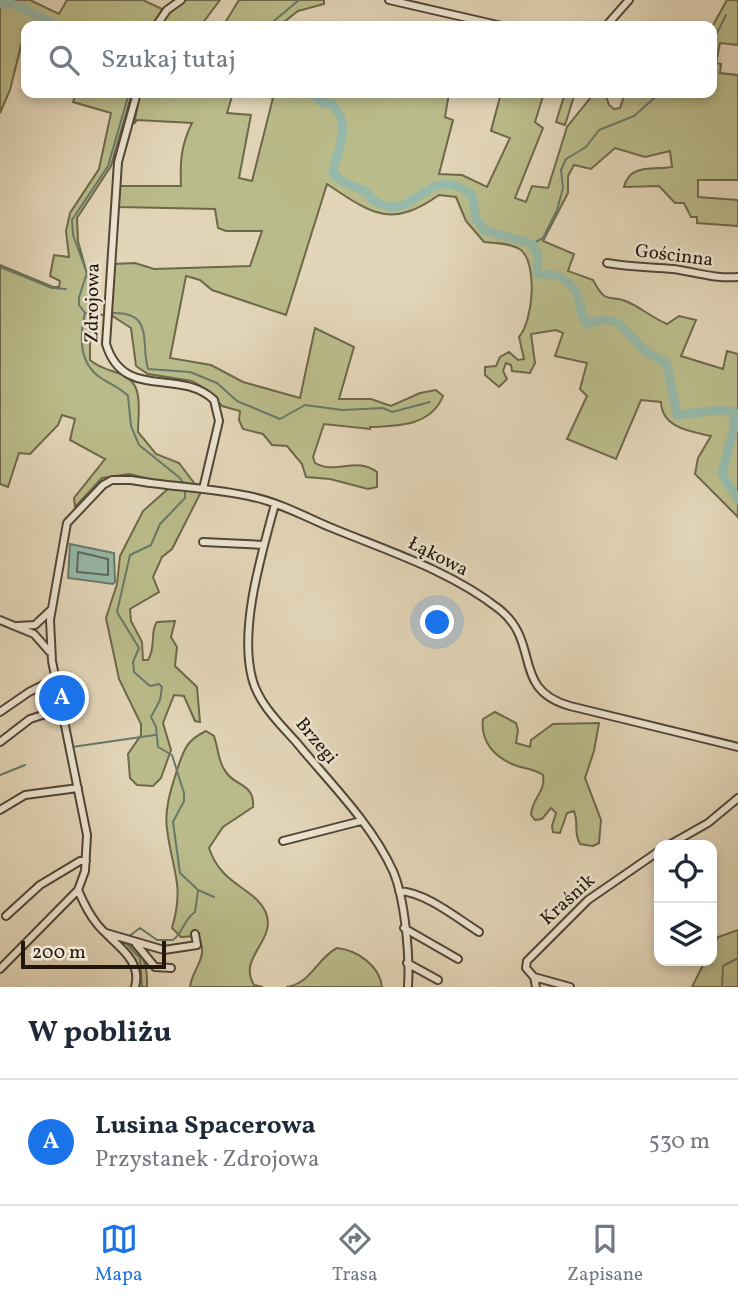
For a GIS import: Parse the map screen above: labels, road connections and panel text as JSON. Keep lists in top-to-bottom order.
{
  "streets": {
    "street": [
      "Gościnna",
      "Zdrojowa",
      "Łąkowa",
      "Brzegi",
      "Kraśnik"
    ]
  },
  "crossings": [
    ["Zdrojowa", "Łąkowa"],
    ["Łąkowa", "Brzegi"]
  ],
  "scale_bar": "200 m",
  "page": {
    "search": "Szukaj tutaj",
    "pins": "A",
    "scale": "200 m",
    "heading": "W pobliżu",
    "list": [
      {
        "mark": "A",
        "name": "Lusina Spacerowa",
        "note": "Przystanek · Zdrojowa",
        "value": "530 m"
      }
    ],
    "nav": ["Mapa", "Trasa", "Zapisane"]
  }
}
